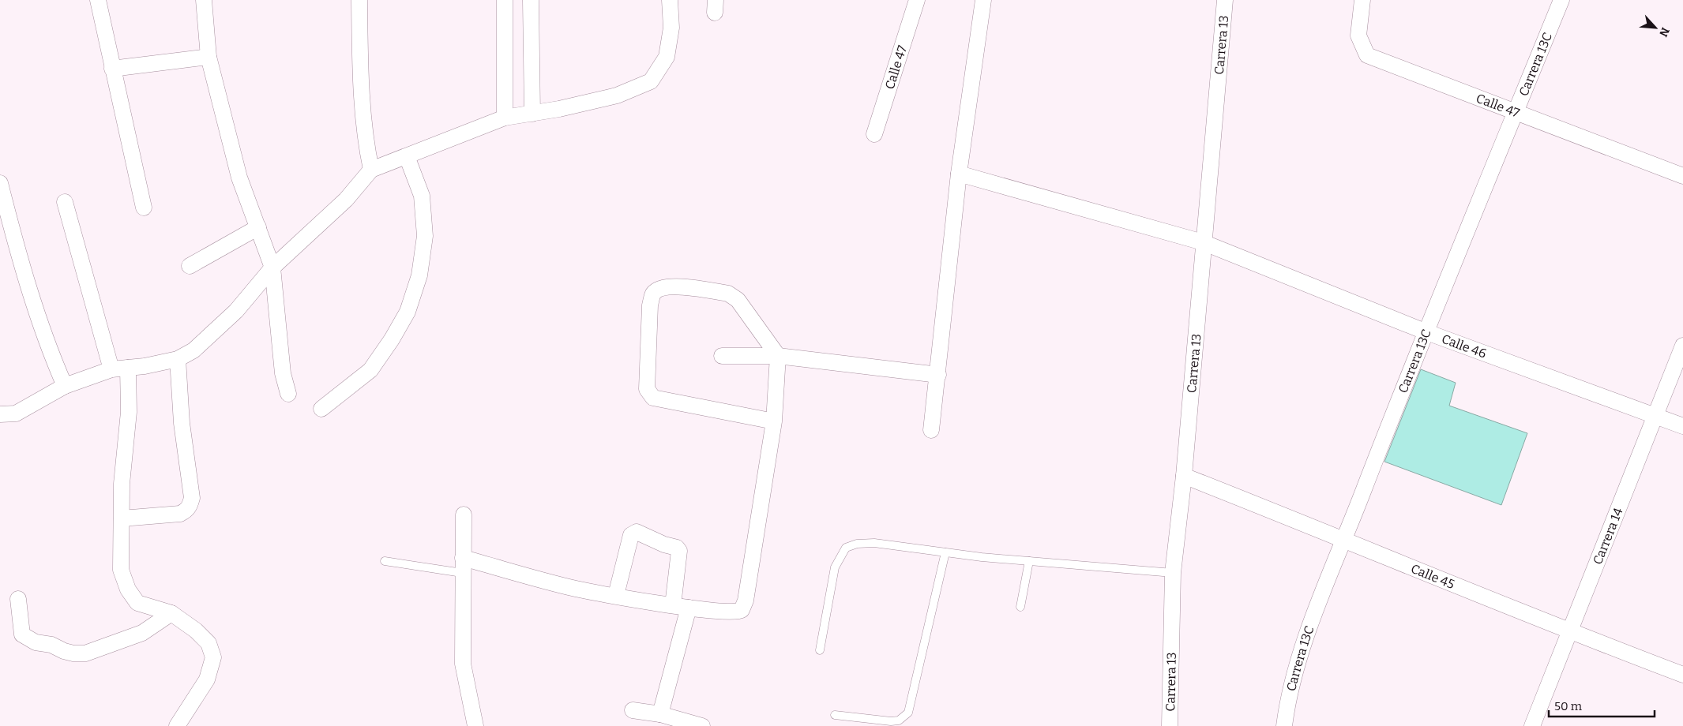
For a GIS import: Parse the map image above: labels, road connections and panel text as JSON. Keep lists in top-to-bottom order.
{
  "streets": {
    "street": [
      "Carrera 13",
      "Carrera 13C",
      "Calle 47",
      "Calle 46",
      "Carrera 14",
      "Calle 45"
    ]
  },
  "crossings": [
    ["Carrera 13", "Calle 46"],
    ["Carrera 13", "Calle 45"],
    ["Carrera 13C", "Calle 47"],
    ["Carrera 13C", "Calle 46"],
    ["Carrera 13C", "Calle 45"],
    ["Calle 46", "Carrera 14"],
    ["Carrera 14", "Calle 45"]
  ],
  "scale_bar": "50 m",
  "north": "bottom right"
}
